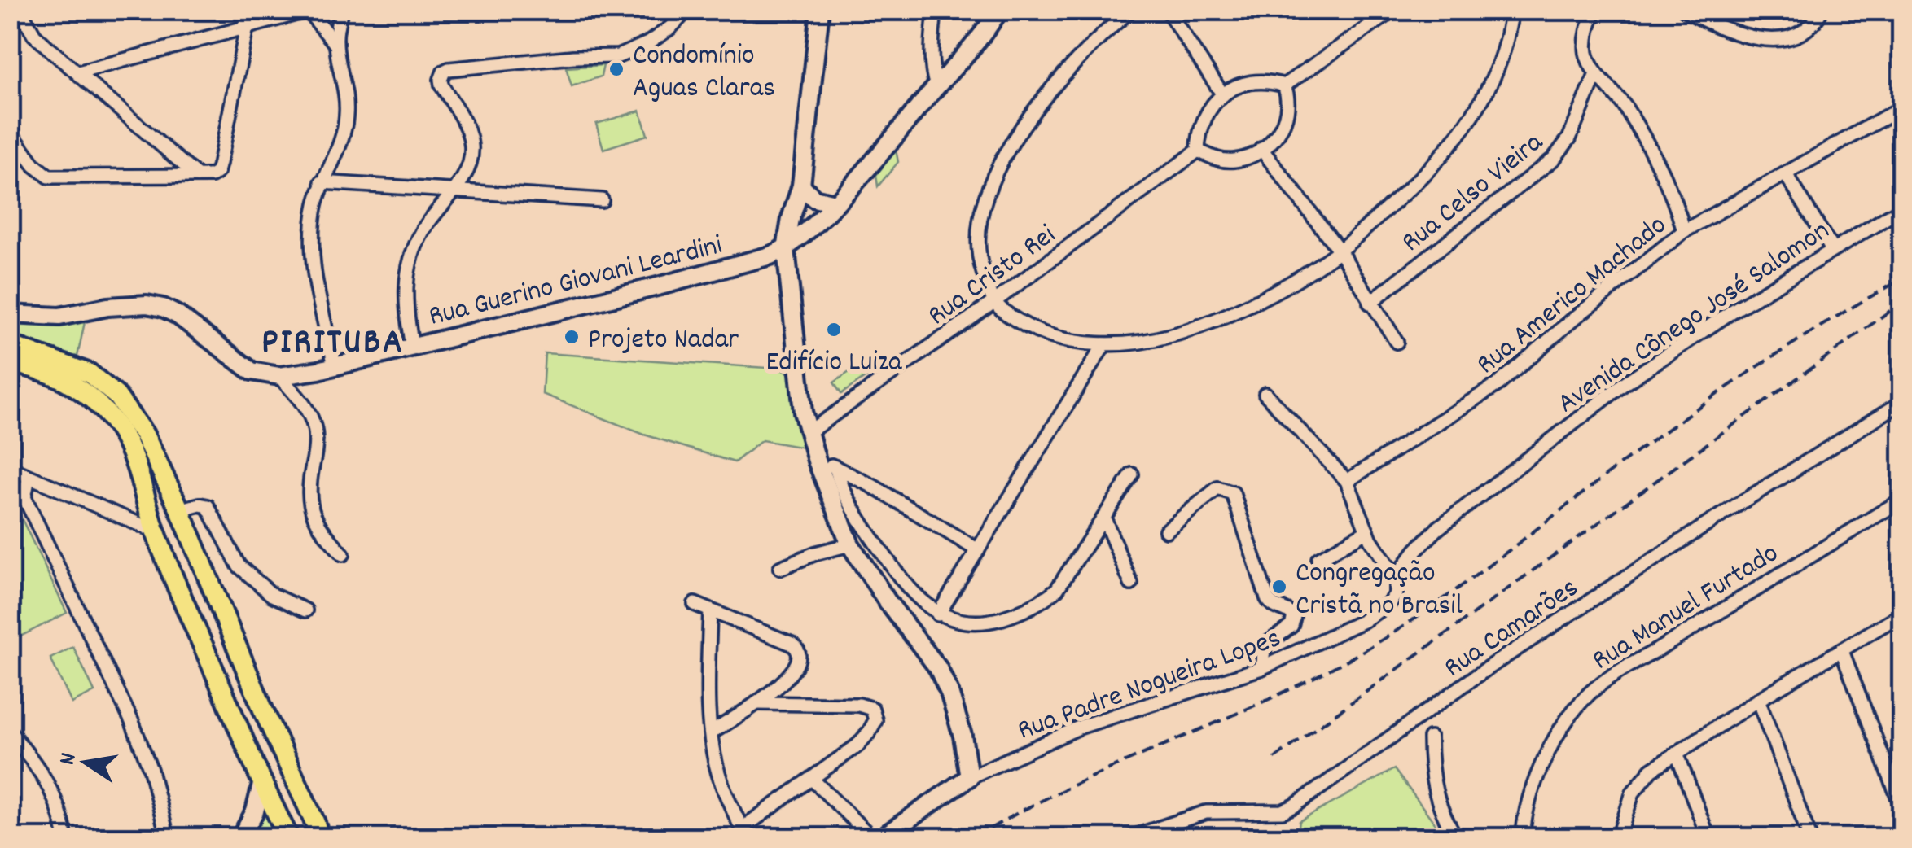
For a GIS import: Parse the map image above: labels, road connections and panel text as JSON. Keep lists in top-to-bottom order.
{
  "streets": {
    "main road": ["Rua Guerino Giovani Leardini"],
    "street": [
      "Rua Celso Vieira",
      "Rua Cristo Rei",
      "Rua Americo Machado",
      "Avenida Cônego José Salomon",
      "Rua Manuel Furtado",
      "Rua Camarões",
      "Rua Padre Nogueira Lopes"
    ]
  },
  "crossings": [
    ["Avenida Cônego José Salomon", "Rua Padre Nogueira Lopes"]
  ],
  "districts": ["PIRITUBA"],
  "places": [
    "Condomínio Aguas Claras",
    "Edifício Luiza",
    "Projeto Nadar",
    "Congregação Cristã no Brasil"
  ],
  "north": "left"
}
